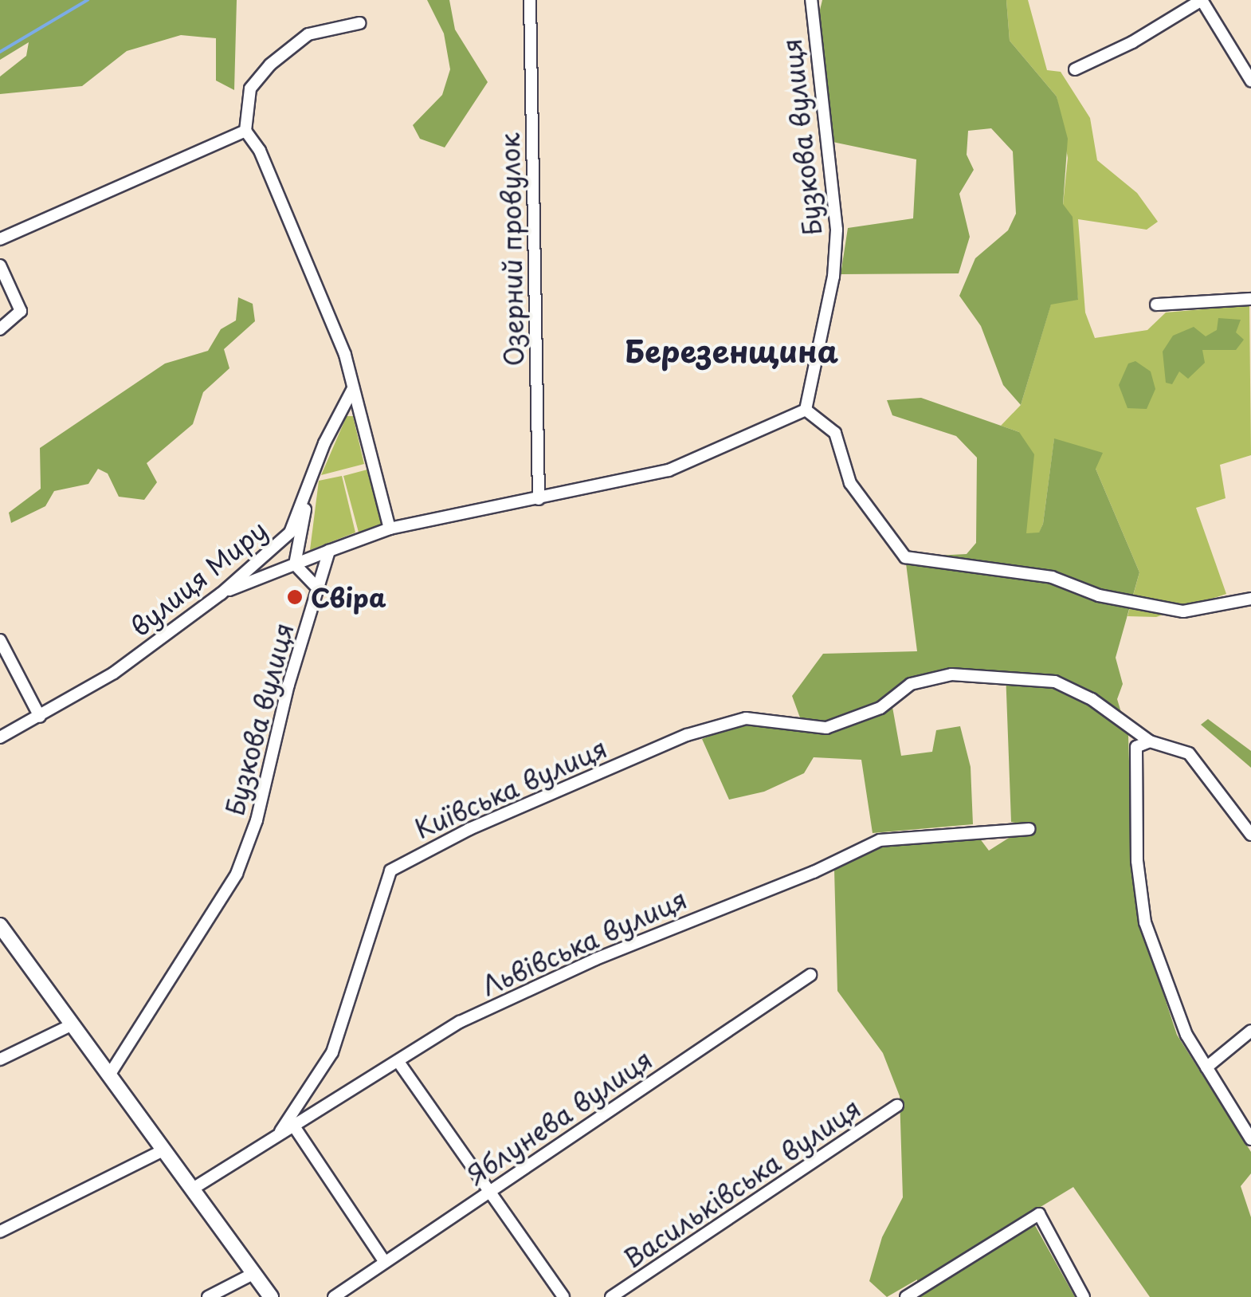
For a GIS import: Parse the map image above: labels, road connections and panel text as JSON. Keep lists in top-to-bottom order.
{
  "streets": {
    "street": [
      "Бузкова вулиця",
      "Озерний провулок",
      "вулиця Миру",
      "Київська вулиця",
      "Львівська вулиця",
      "Яблунева вулиця",
      "Васильківська вулиця"
    ]
  },
  "crossings": [
    ["Київська вулиця", "Львівська вулиця"]
  ],
  "districts": ["Березенщина"],
  "places": ["Свіра"]
}
